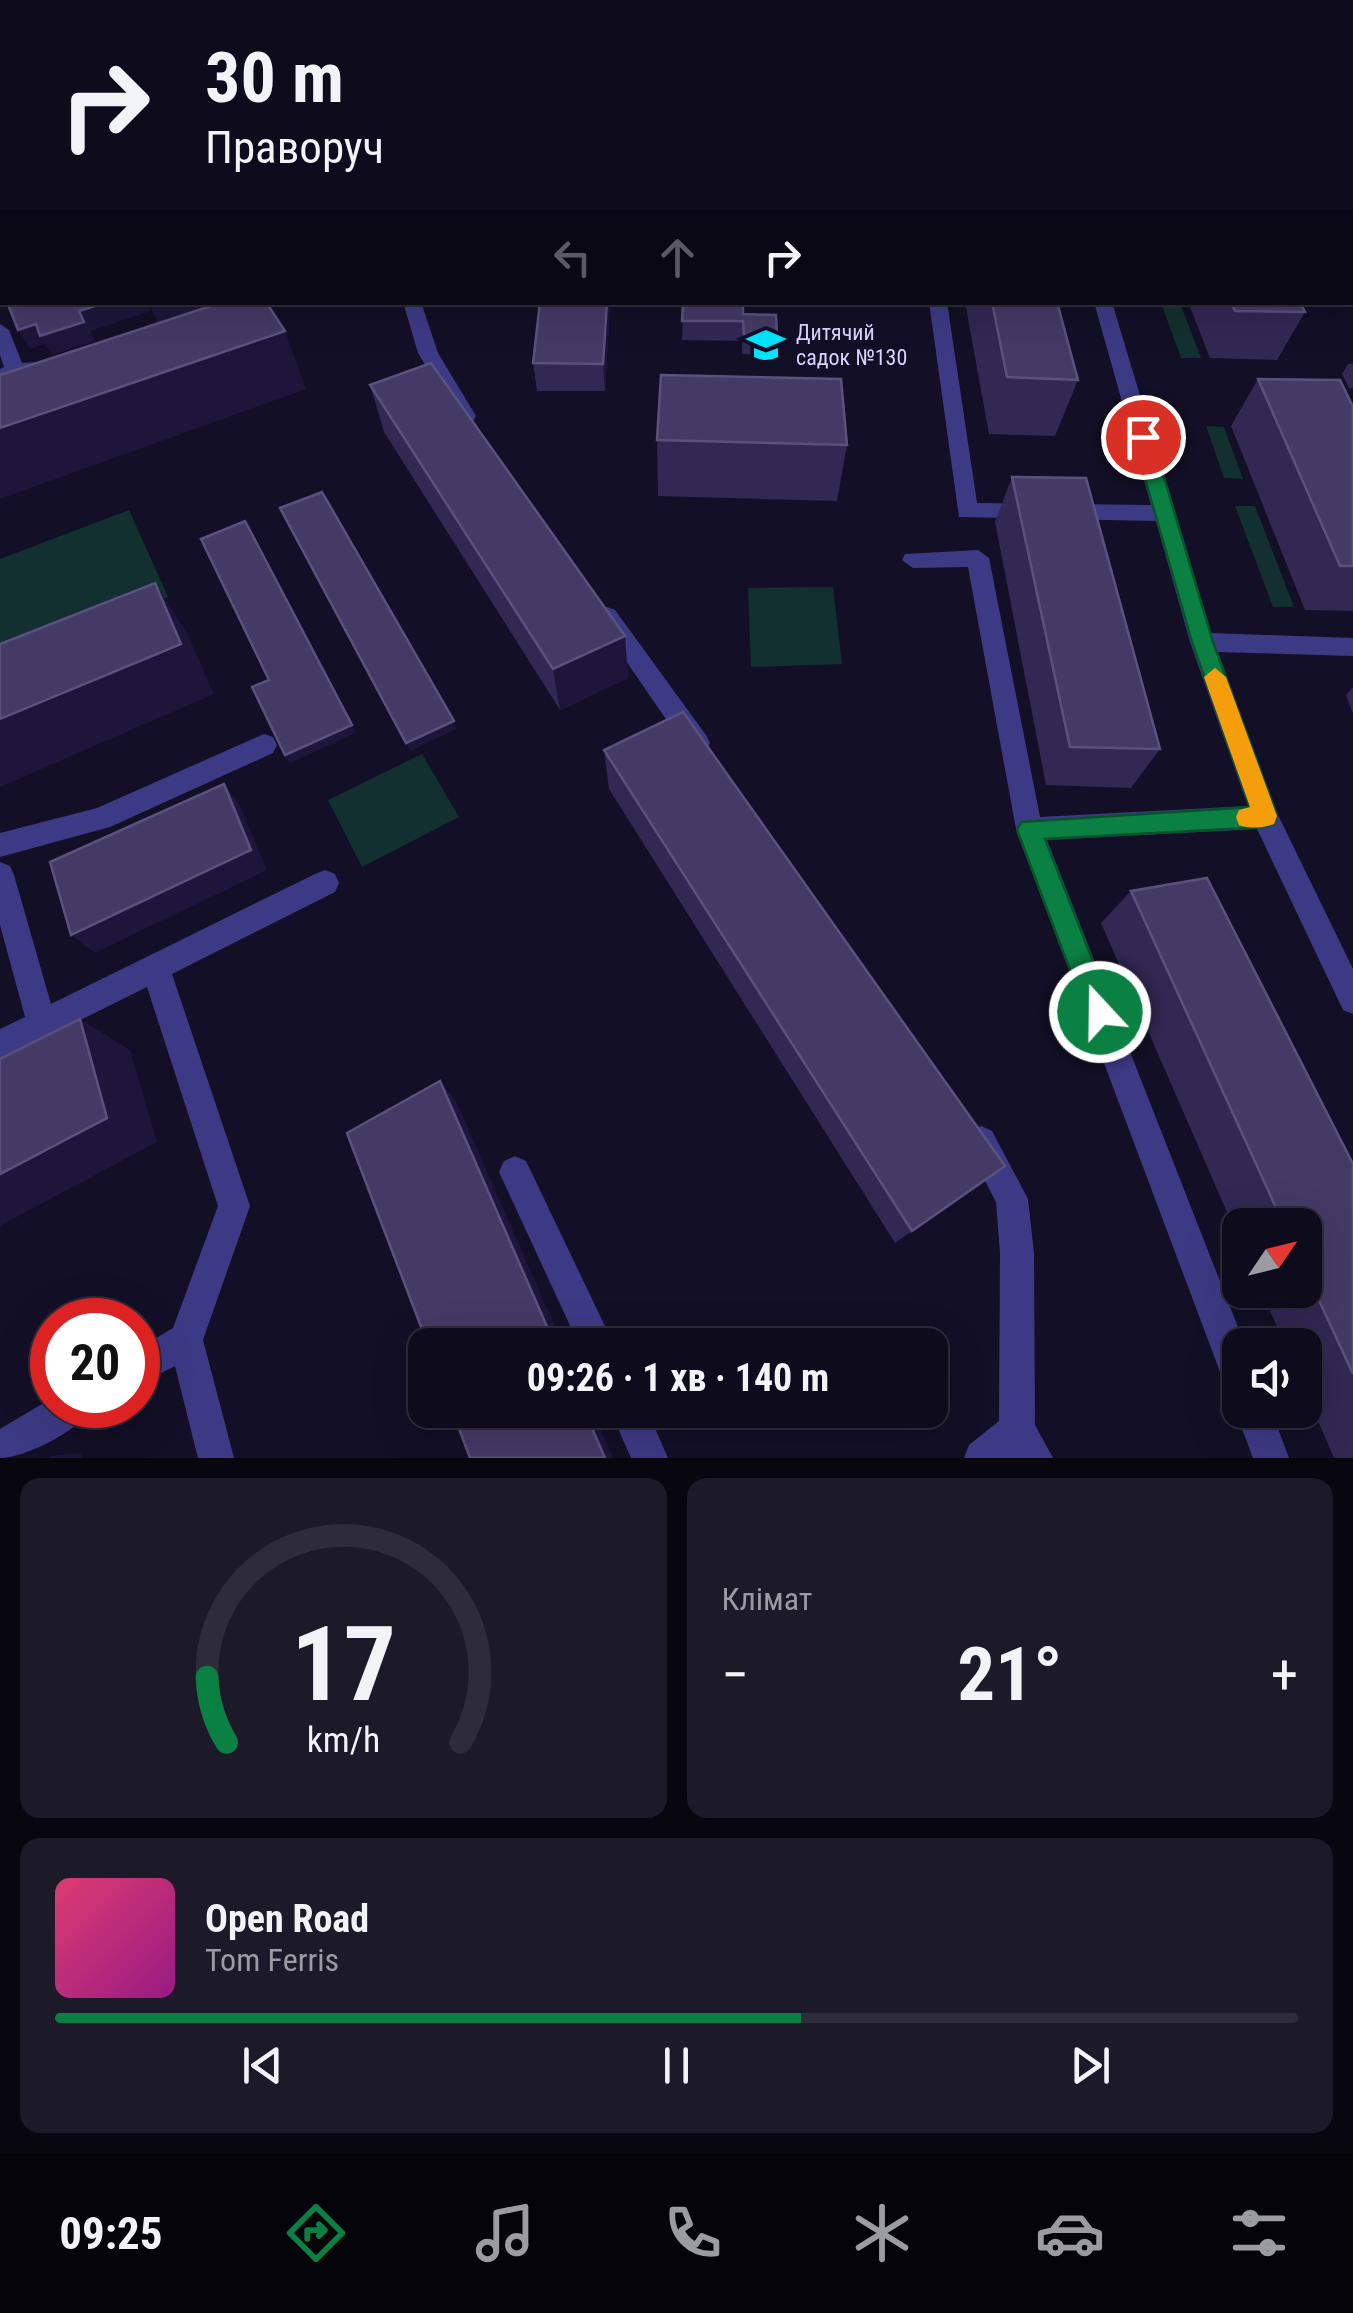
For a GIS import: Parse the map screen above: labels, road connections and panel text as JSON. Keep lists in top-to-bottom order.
{
  "places": {
    "school or university": ["Дитячий садок №130"]
  },
  "north": "top right",
  "page": {
    "turn": ["30 m", "Праворуч"],
    "limit": "20",
    "trip": "09:26 · 1 хв · 140 m",
    "tile": "Клімат",
    "heat": ["−", "21°", "+"],
    "song": ["Open Road", "Tom Ferris"],
    "tabs": "09:25",
    "gauge": ["17", "km/h"]
  }
}
